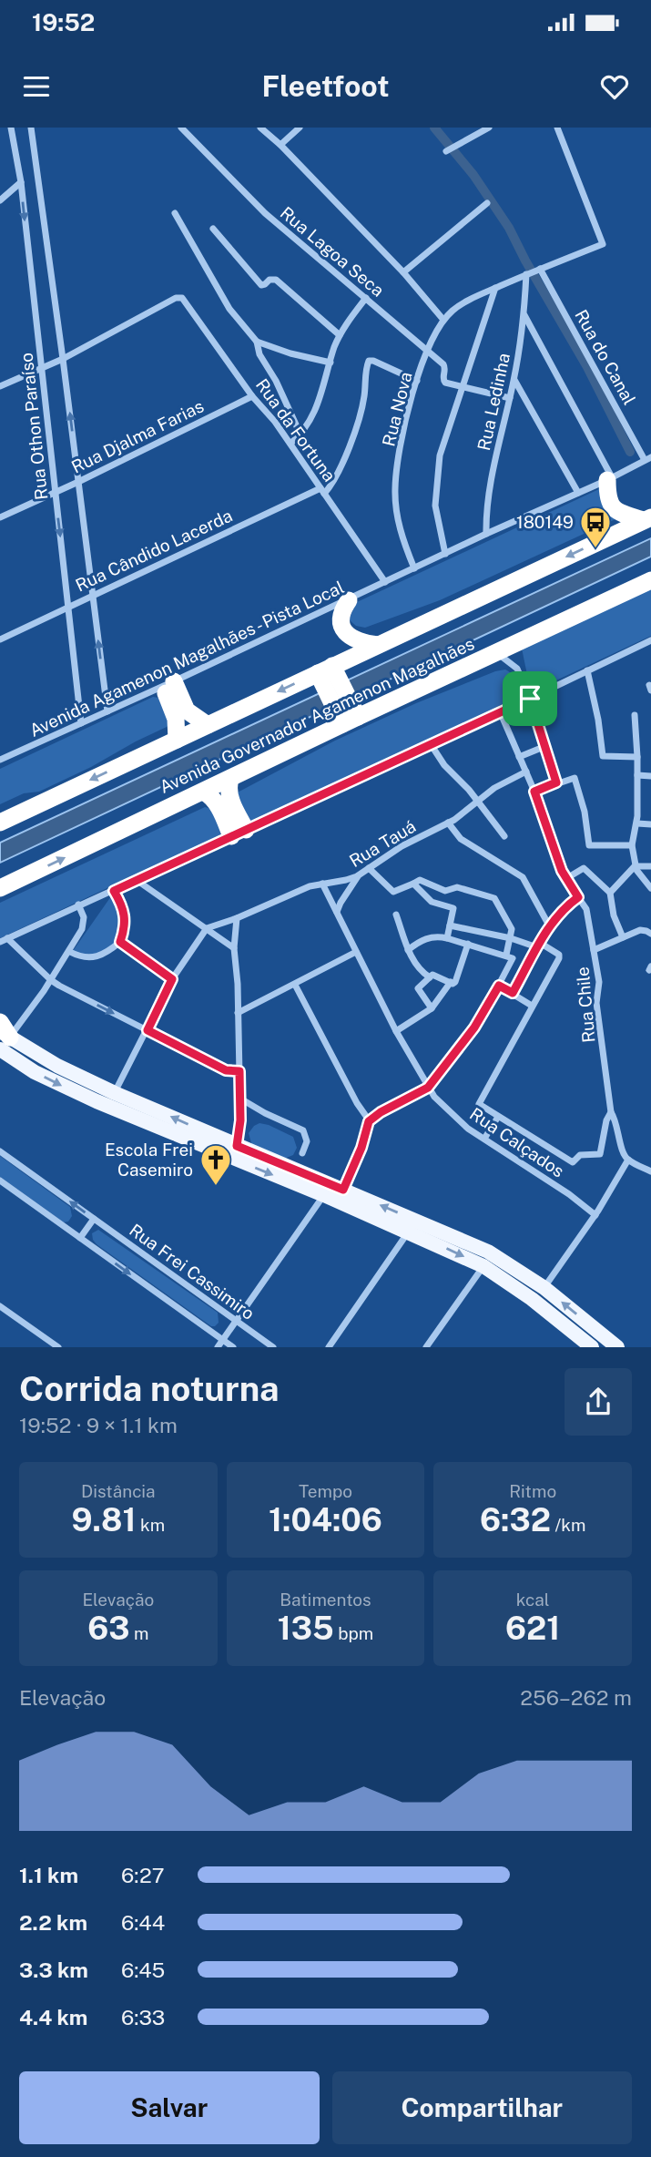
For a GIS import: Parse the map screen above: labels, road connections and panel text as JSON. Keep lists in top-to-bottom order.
{
  "streets": {
    "highway": ["Avenida Governador Agamenon Magalhães"],
    "street": [
      "Rua Lagoa Seca",
      "Rua do Canal",
      "Rua Ledinha",
      "Rua Nova",
      "Rua Othon Paraíso",
      "Rua da Fortuna",
      "Rua Djalma Farias",
      "Rua Cândido Lacerda",
      "Avenida Agamenon Magalhães - Pista Local",
      "Rua Tauá",
      "Rua Chile",
      "Rua Calçados",
      "Rua Frei Cassimiro"
    ]
  },
  "crossings": [
    ["Rua Lagoa Seca", "Rua Nova"],
    ["Rua do Canal", "Rua Nova"],
    ["Rua Ledinha", "Rua Nova"],
    ["Rua Othon Paraíso", "Rua da Fortuna"],
    ["Rua Othon Paraíso", "Rua Djalma Farias"],
    ["Rua Othon Paraíso", "Rua Cândido Lacerda"],
    ["Rua Othon Paraíso", "Avenida Agamenon Magalhães - Pista Local"],
    ["Rua da Fortuna", "Rua Djalma Farias"],
    ["Rua da Fortuna", "Rua Cândido Lacerda"],
    ["Rua da Fortuna", "Avenida Agamenon Magalhães - Pista Local"],
    ["Rua Tauá", "Rua Chile"],
    ["Rua Tauá", "Rua Calçados"]
  ],
  "places": {
    "bus stop": ["180149"],
    "church": ["Escola Frei Casemiro"]
  },
  "page": {
    "status": "19:52",
    "header": "Fleetfoot",
    "heading": ["Corrida noturna", "19:52 · 9 × 1.1 km"],
    "stats": [
      ["Distância", "9.81 km"],
      ["Tempo", "1:04:06"],
      ["Ritmo", "6:32 /km"],
      ["Elevação", "63 m"],
      ["Batimentos", "135 bpm"],
      ["kcal", "621"]
    ],
    "chart": ["Elevação", "256–262 m"],
    "list": [
      {
        "name": "1.1 km",
        "note": "6:27"
      },
      {
        "name": "2.2 km",
        "note": "6:44"
      },
      {
        "name": "3.3 km",
        "note": "6:45"
      },
      {
        "name": "4.4 km",
        "note": "6:33"
      }
    ],
    "buttons": ["Salvar", "Compartilhar"]
  }
}
